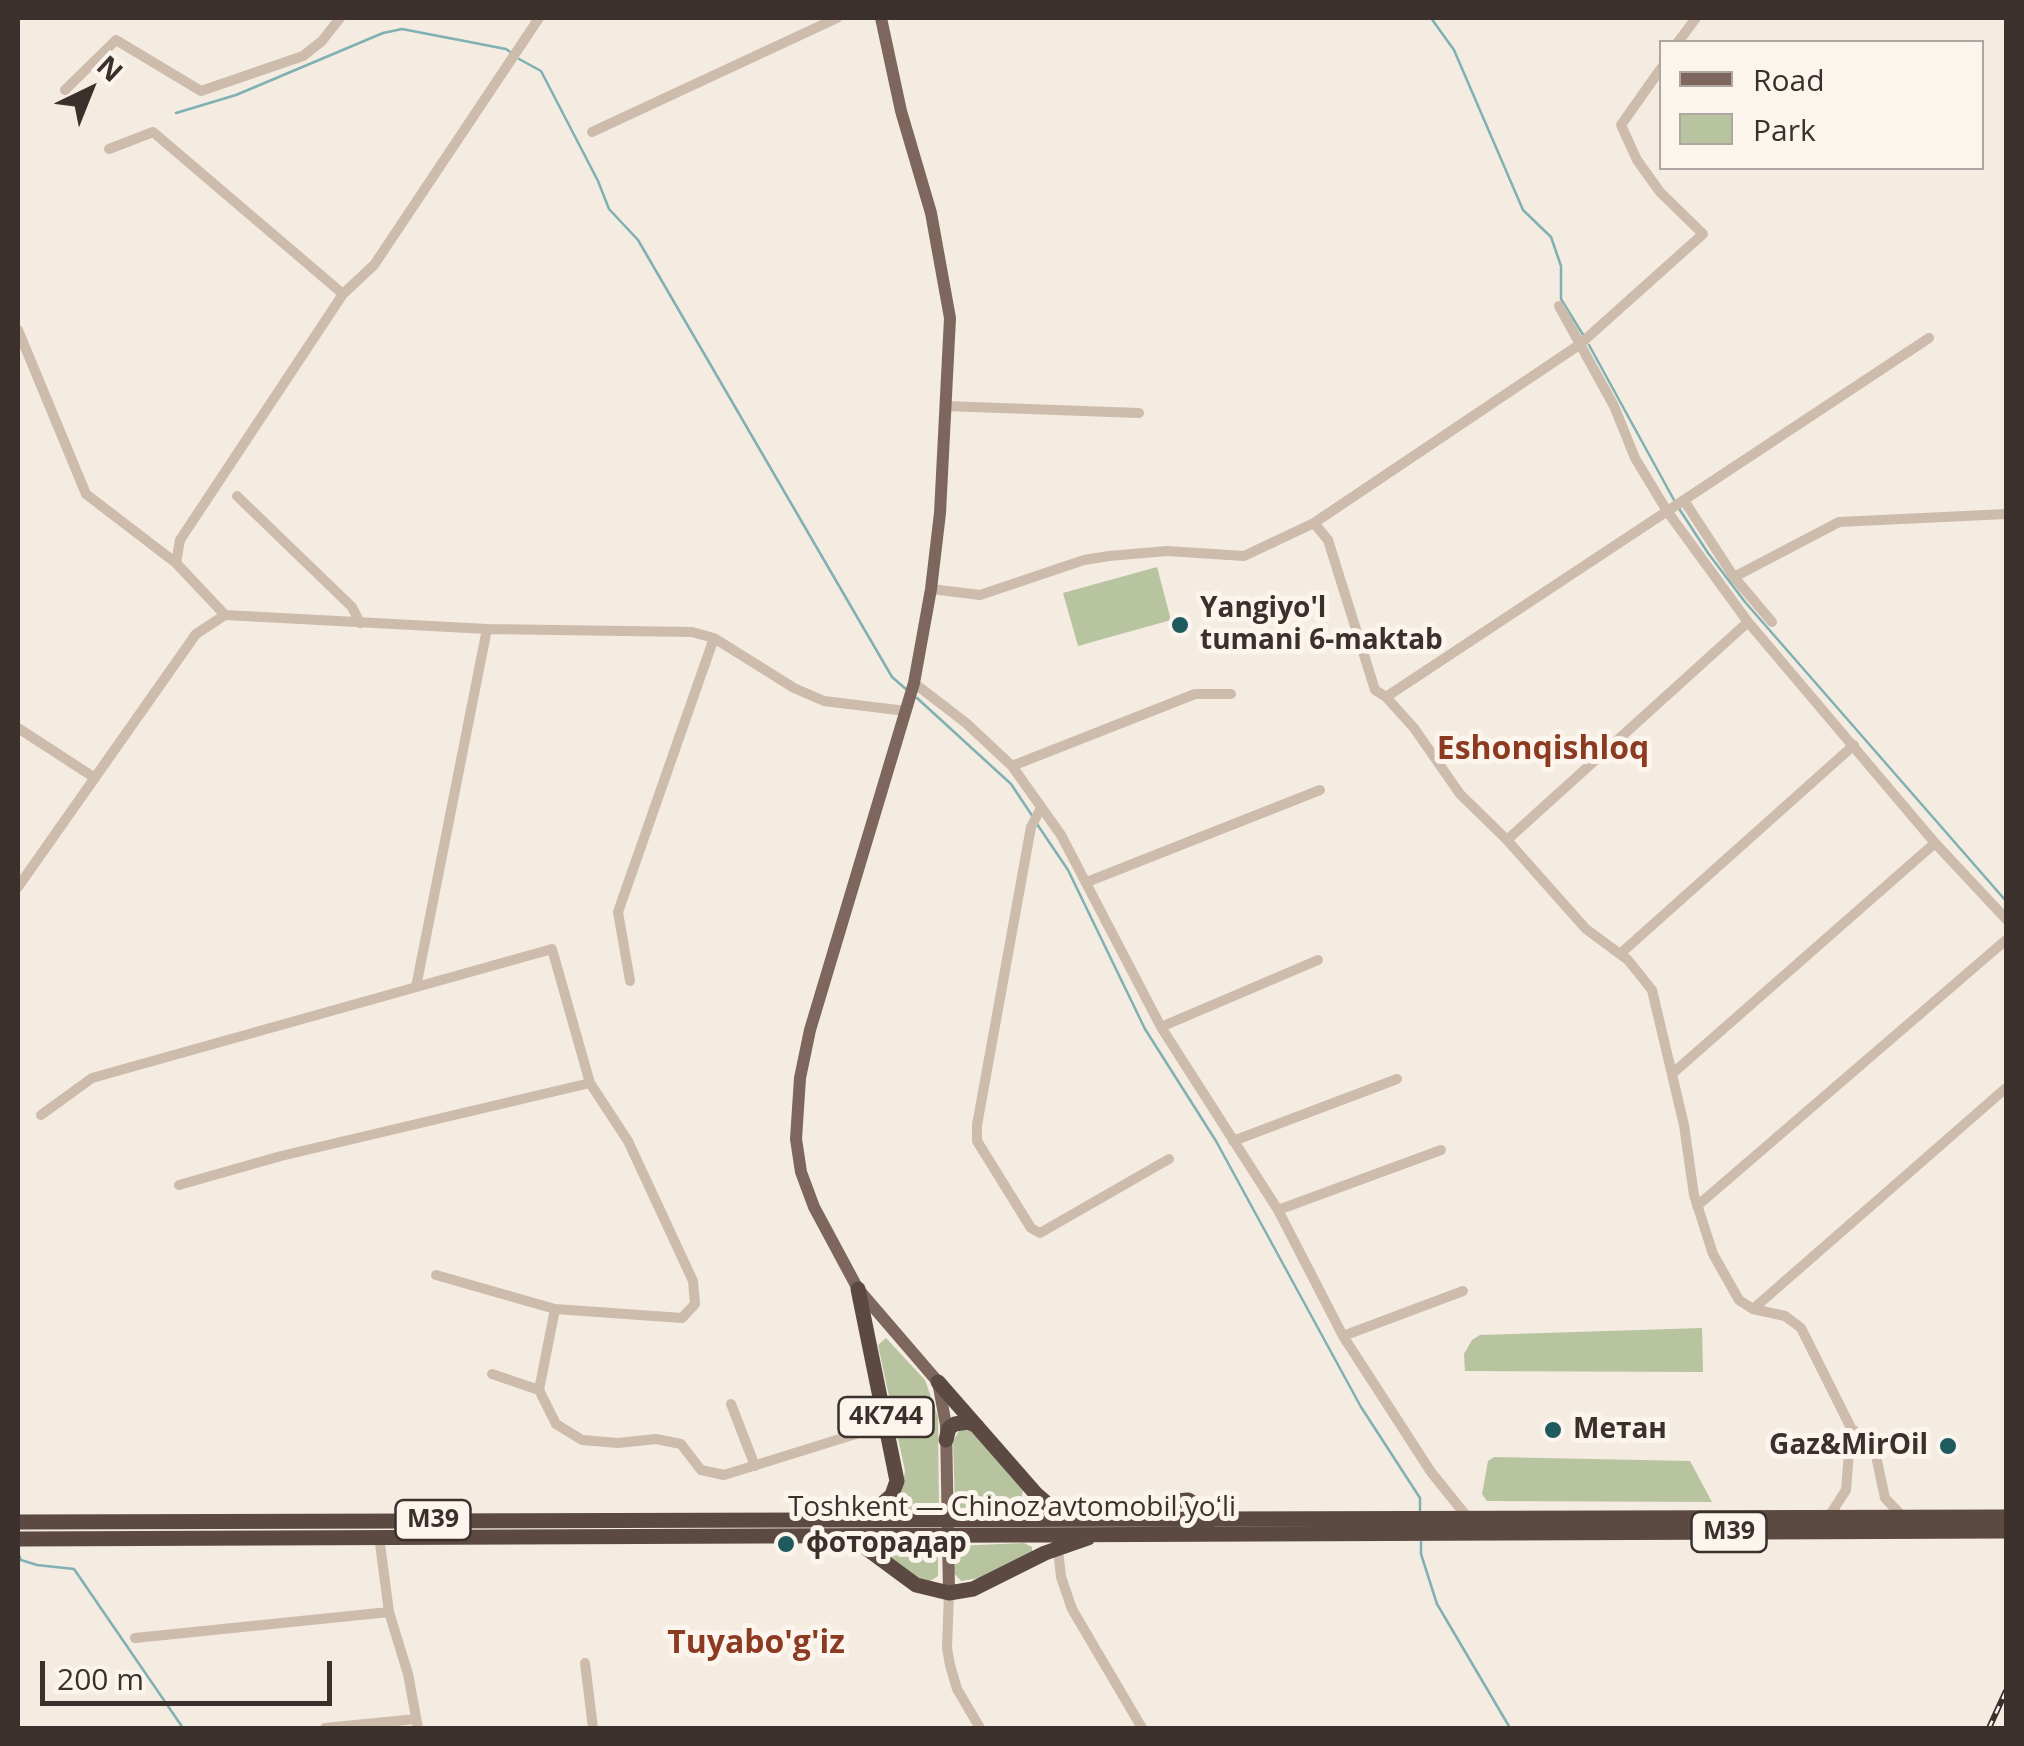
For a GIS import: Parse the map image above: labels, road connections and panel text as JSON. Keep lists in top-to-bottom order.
{
  "streets": {
    "highway": ["4К744", "Toshkent — Chinoz avtomobil yoʻli", "M39"]
  },
  "crossings": [
    ["4К744", "Toshkent — Chinoz avtomobil yoʻli"]
  ],
  "districts": ["Eshonqishloq", "Tuyabo'g'iz"],
  "places": [
    "Yangiyo'l tumani 6-maktab",
    "Метан",
    "Gaz&MirOil",
    "фоторадар"
  ],
  "legend": ["Road", "Park"],
  "scale_bar": "200 m",
  "north": "top right"
}
